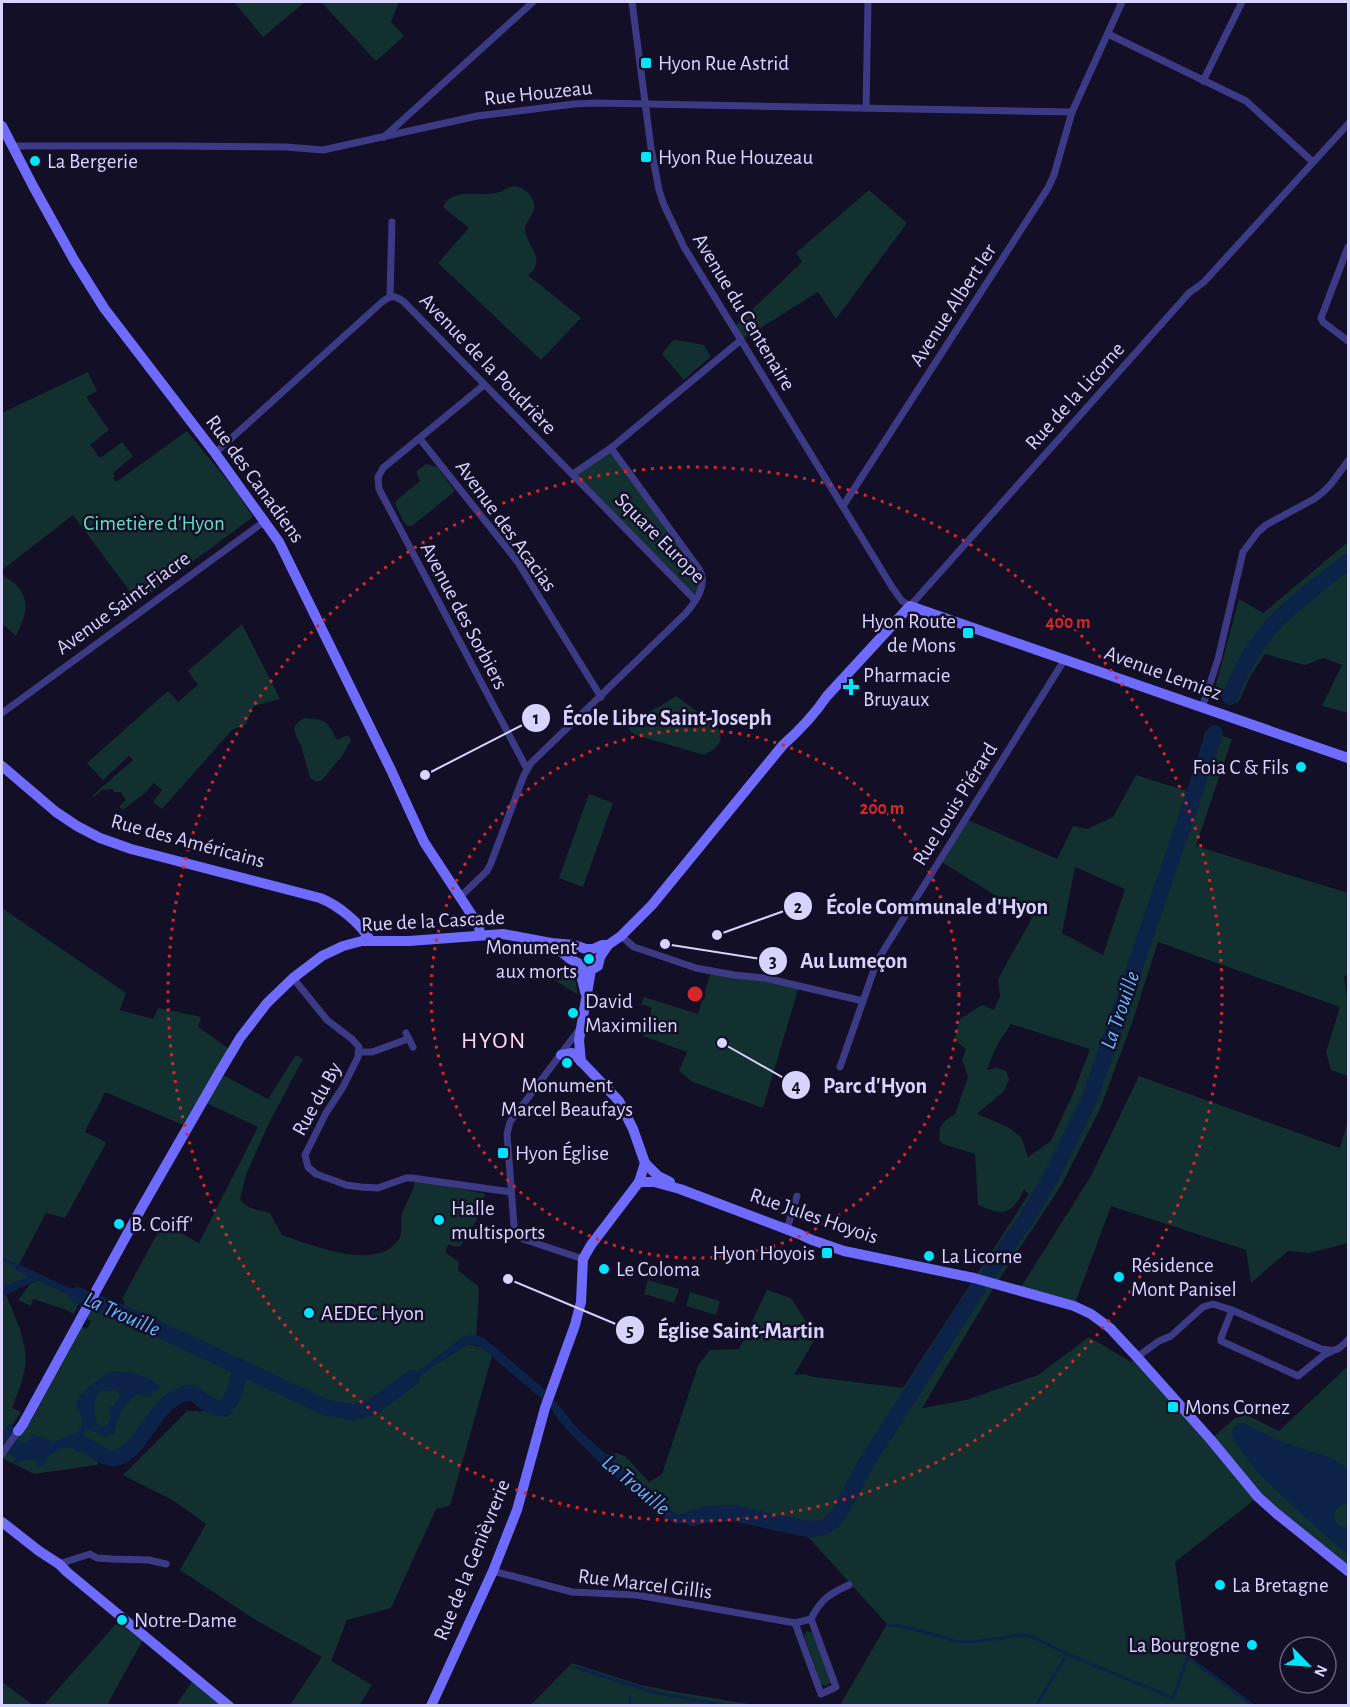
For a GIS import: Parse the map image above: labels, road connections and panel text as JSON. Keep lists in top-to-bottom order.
{
  "streets": {
    "street": [
      "Rue Houzeau",
      "Avenue Albert Ier",
      "Avenue du Centenaire",
      "Avenue de la Poudrière",
      "Rue de la Licorne",
      "Rue des Canadiens",
      "Avenue des Acacias",
      "Square Europe",
      "Avenue Saint-Fiacre",
      "Avenue des Sorbiers",
      "Avenue Lemiez",
      "Rue Louis Piérard",
      "Rue des Américains",
      "Rue de la Cascade",
      "Rue du By",
      "Rue Jules Hoyois",
      "Rue de la Genièvrerie",
      "Rue Marcel Gillis"
    ]
  },
  "crossings": [
    ["Rue Houzeau", "Avenue Albert Ier"],
    ["Rue Houzeau", "Avenue du Centenaire"],
    ["Rue Houzeau", "Rue des Canadiens"],
    ["Avenue Albert Ier", "Avenue du Centenaire"],
    ["Avenue du Centenaire", "Rue de la Licorne"],
    ["Avenue du Centenaire", "Avenue Lemiez"],
    ["Avenue de la Poudrière", "Rue des Canadiens"],
    ["Avenue de la Poudrière", "Square Europe"],
    ["Rue de la Licorne", "Avenue Lemiez"],
    ["Rue des Canadiens", "Avenue Saint-Fiacre"],
    ["Rue des Canadiens", "Rue de la Cascade"],
    ["Avenue des Acacias", "Avenue des Sorbiers"],
    ["Avenue Lemiez", "Rue Louis Piérard"],
    ["Rue des Américains", "Rue de la Cascade"],
    ["Rue de la Cascade", "Rue du By"],
    ["Rue de la Genièvrerie", "Rue Marcel Gillis"]
  ],
  "districts": ["HYON"],
  "water": ["La Trouille"],
  "parks": ["Cimetière d'Hyon"],
  "places": {
    "transit": [
      "Hyon Rue Astrid",
      "Hyon Rue Houzeau",
      "Hyon Route de Mons",
      "Hyon Église",
      "Hyon Hoyois",
      "Mons Cornez"
    ],
    "other": [
      "La Bergerie",
      "Foia C & Fils",
      "École Libre Saint-Joseph",
      "École Communale d'Hyon",
      "Au Lumeçon",
      "Monument aux morts",
      "David Maximilien",
      "Parc d'Hyon",
      "Monument Marcel Beaufays",
      "Halle multisports",
      "B. Coiff'",
      "La Licorne",
      "Le Coloma",
      "Résidence Mont Panisel",
      "Église Saint-Martin",
      "AEDEC Hyon",
      "La Bretagne",
      "Notre-Dame",
      "La Bourgogne"
    ],
    "health": ["Pharmacie Bruyaux"]
  },
  "north": "bottom right",
  "rings": ["400 m", "200 m"]
}
